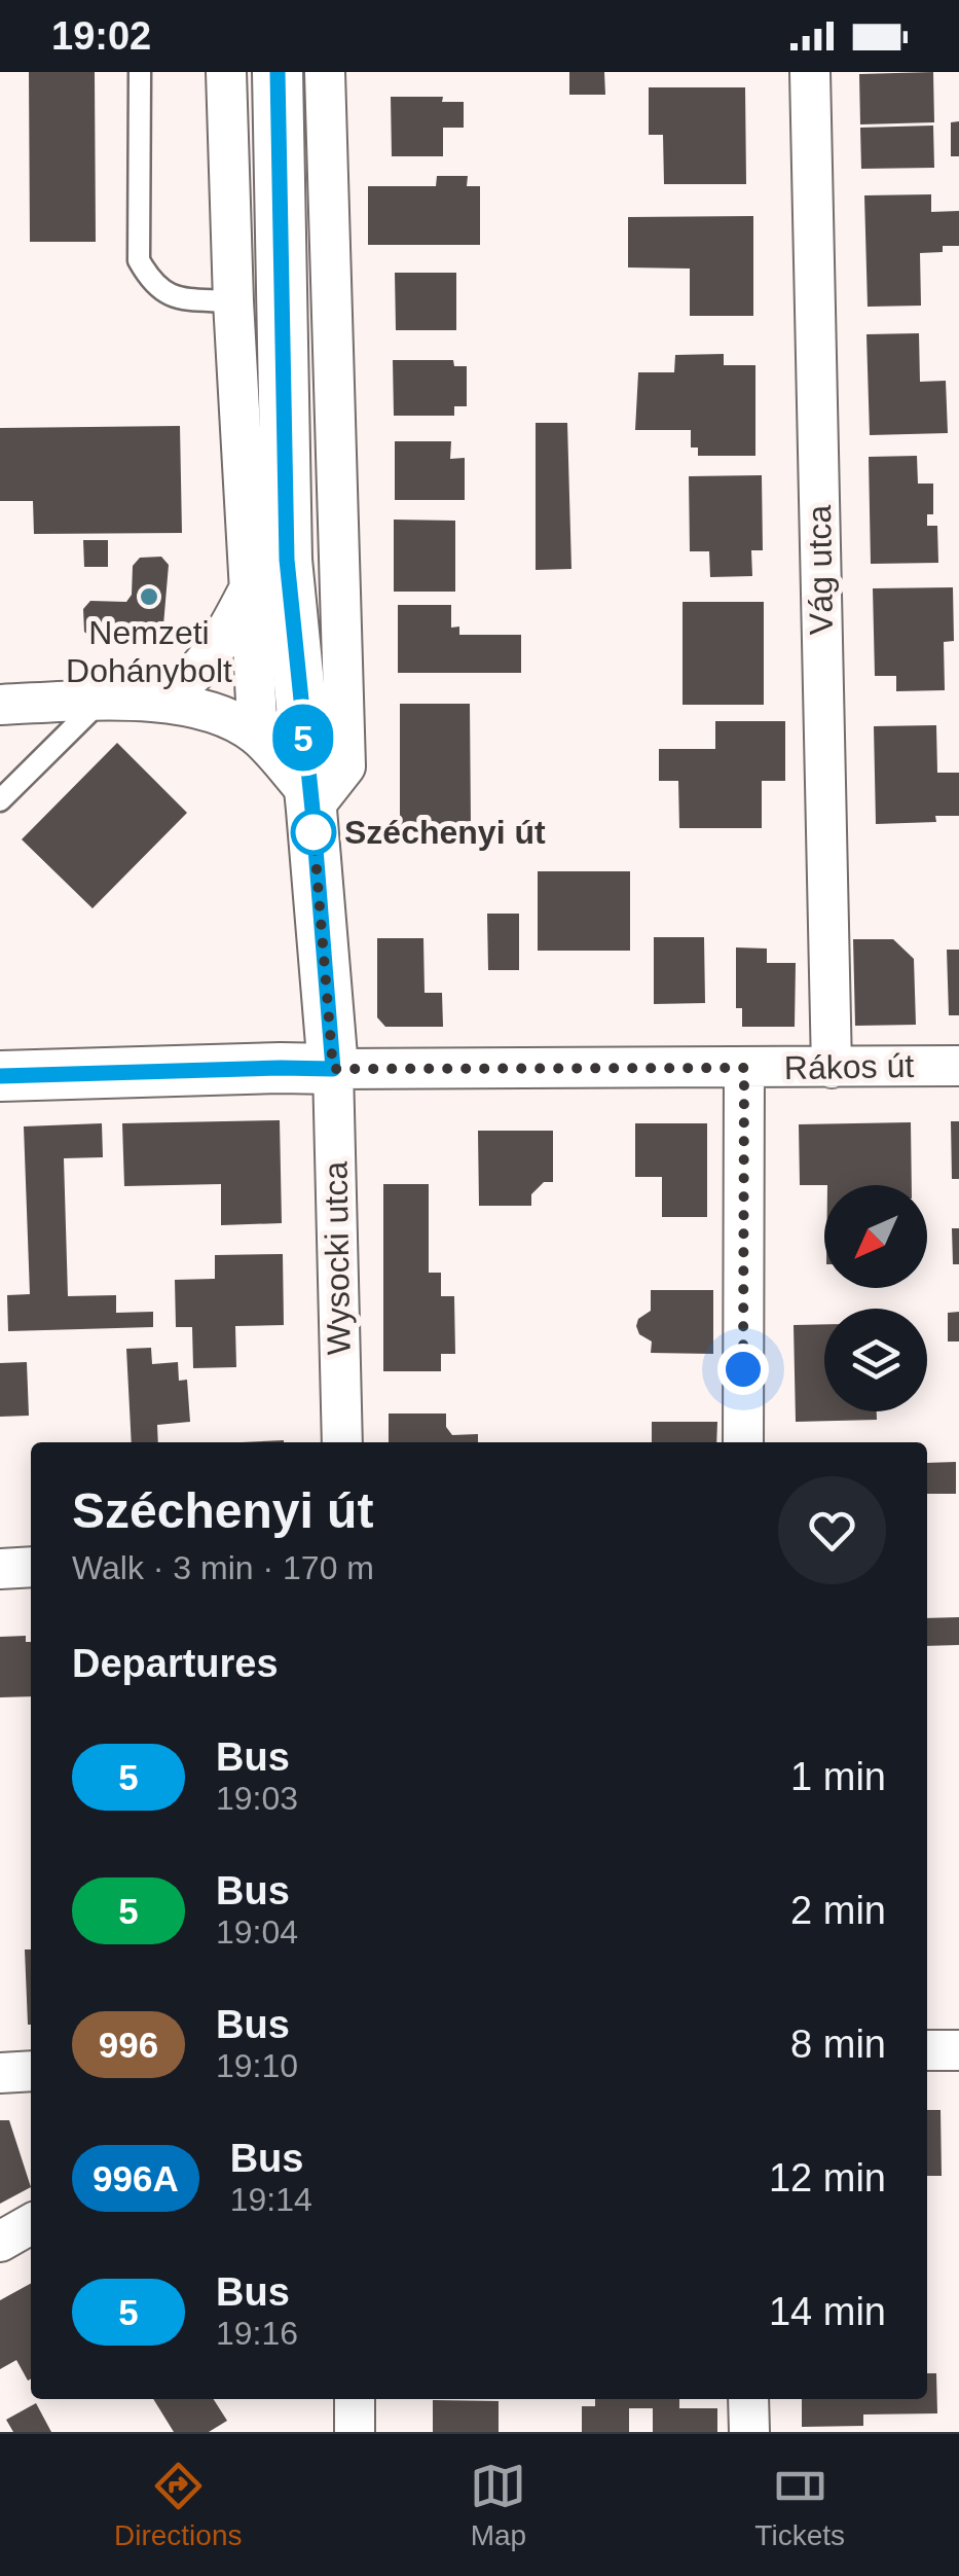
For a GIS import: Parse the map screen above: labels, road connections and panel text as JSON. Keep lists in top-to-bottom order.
{
  "streets": {
    "street": ["Vág utca", "Rákos út", "Wysocki utca"]
  },
  "crossings": [
    ["Vág utca", "Rákos út"],
    ["Rákos út", "Wysocki utca"]
  ],
  "places": ["Nemzeti Dohánybolt", "Széchenyi út"],
  "lines": ["bus line 5"],
  "north": "bottom left",
  "page": {
    "status": "19:02",
    "on_map": "5",
    "heading": [
      ["Széchenyi út", "Walk · 3 min · 170 m"],
      "Departures"
    ],
    "list": [
      {
        "mark": "5",
        "name": "Bus",
        "note": "19:03",
        "value": "1 min"
      },
      {
        "mark": "5",
        "name": "Bus",
        "note": "19:04",
        "value": "2 min"
      },
      {
        "mark": "996",
        "name": "Bus",
        "note": "19:10",
        "value": "8 min"
      },
      {
        "mark": "996A",
        "name": "Bus",
        "note": "19:14",
        "value": "12 min"
      },
      {
        "mark": "5",
        "name": "Bus",
        "note": "19:16",
        "value": "14 min"
      }
    ],
    "tabs": ["Directions", "Map", "Tickets"]
  }
}
